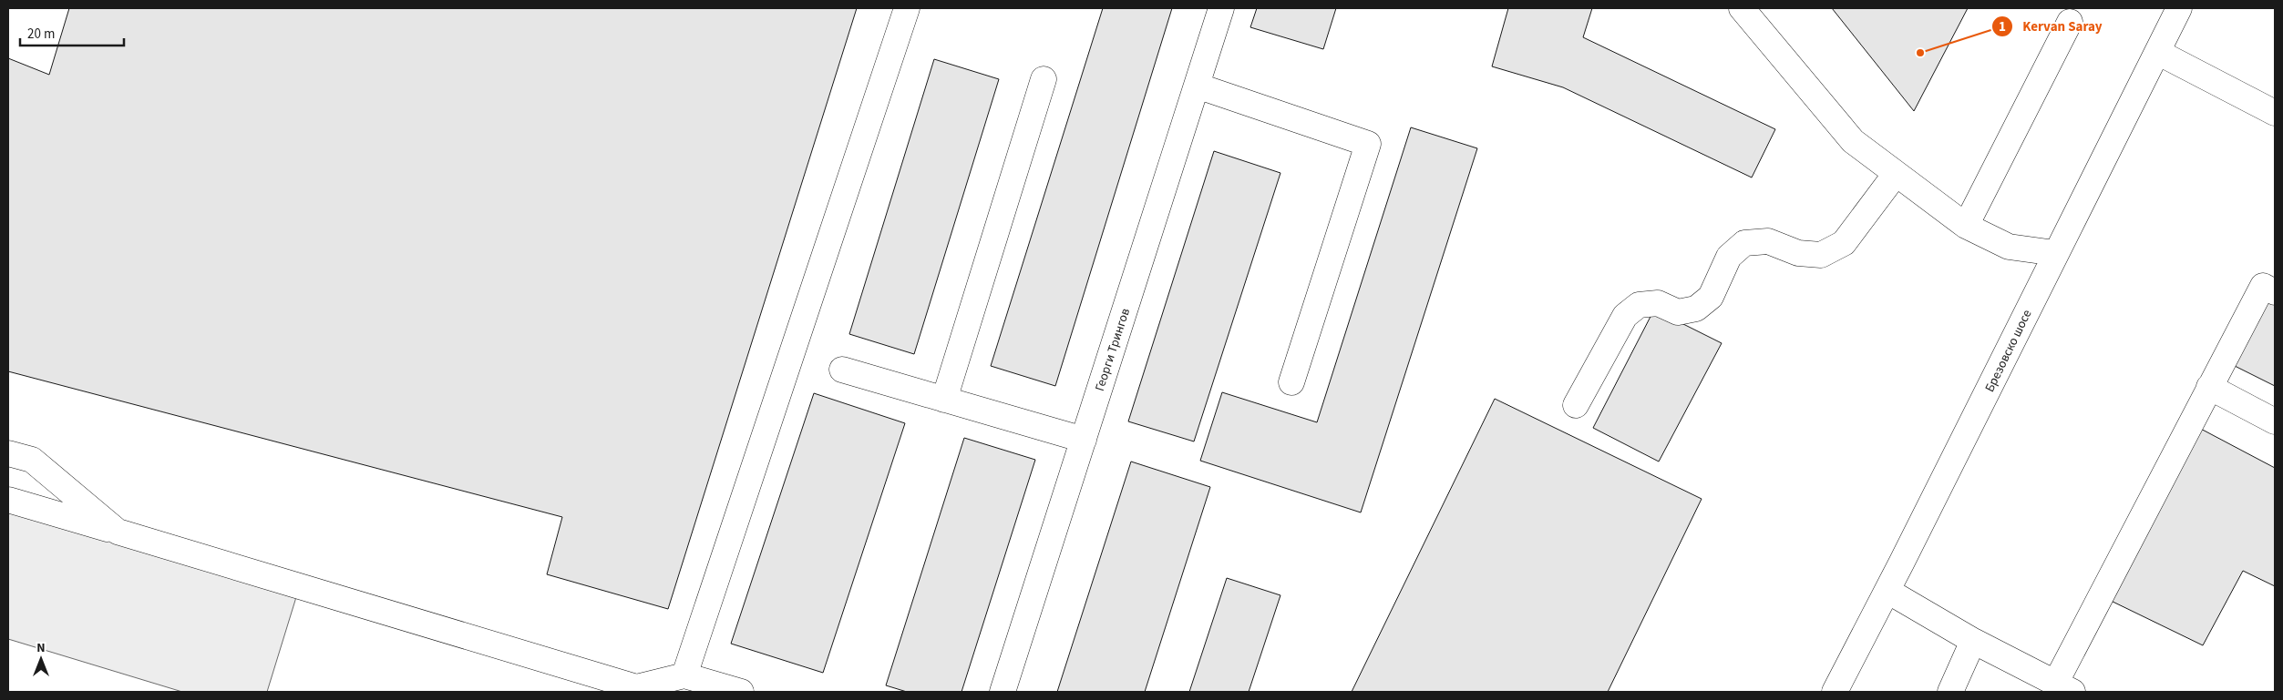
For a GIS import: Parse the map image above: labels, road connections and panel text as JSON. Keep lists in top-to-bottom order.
{
  "streets": {
    "street": ["Георги Трингов", "Брезовско шосе"]
  },
  "places": ["Kervan Saray"],
  "scale_bar": "20 m",
  "north": "top"
}
